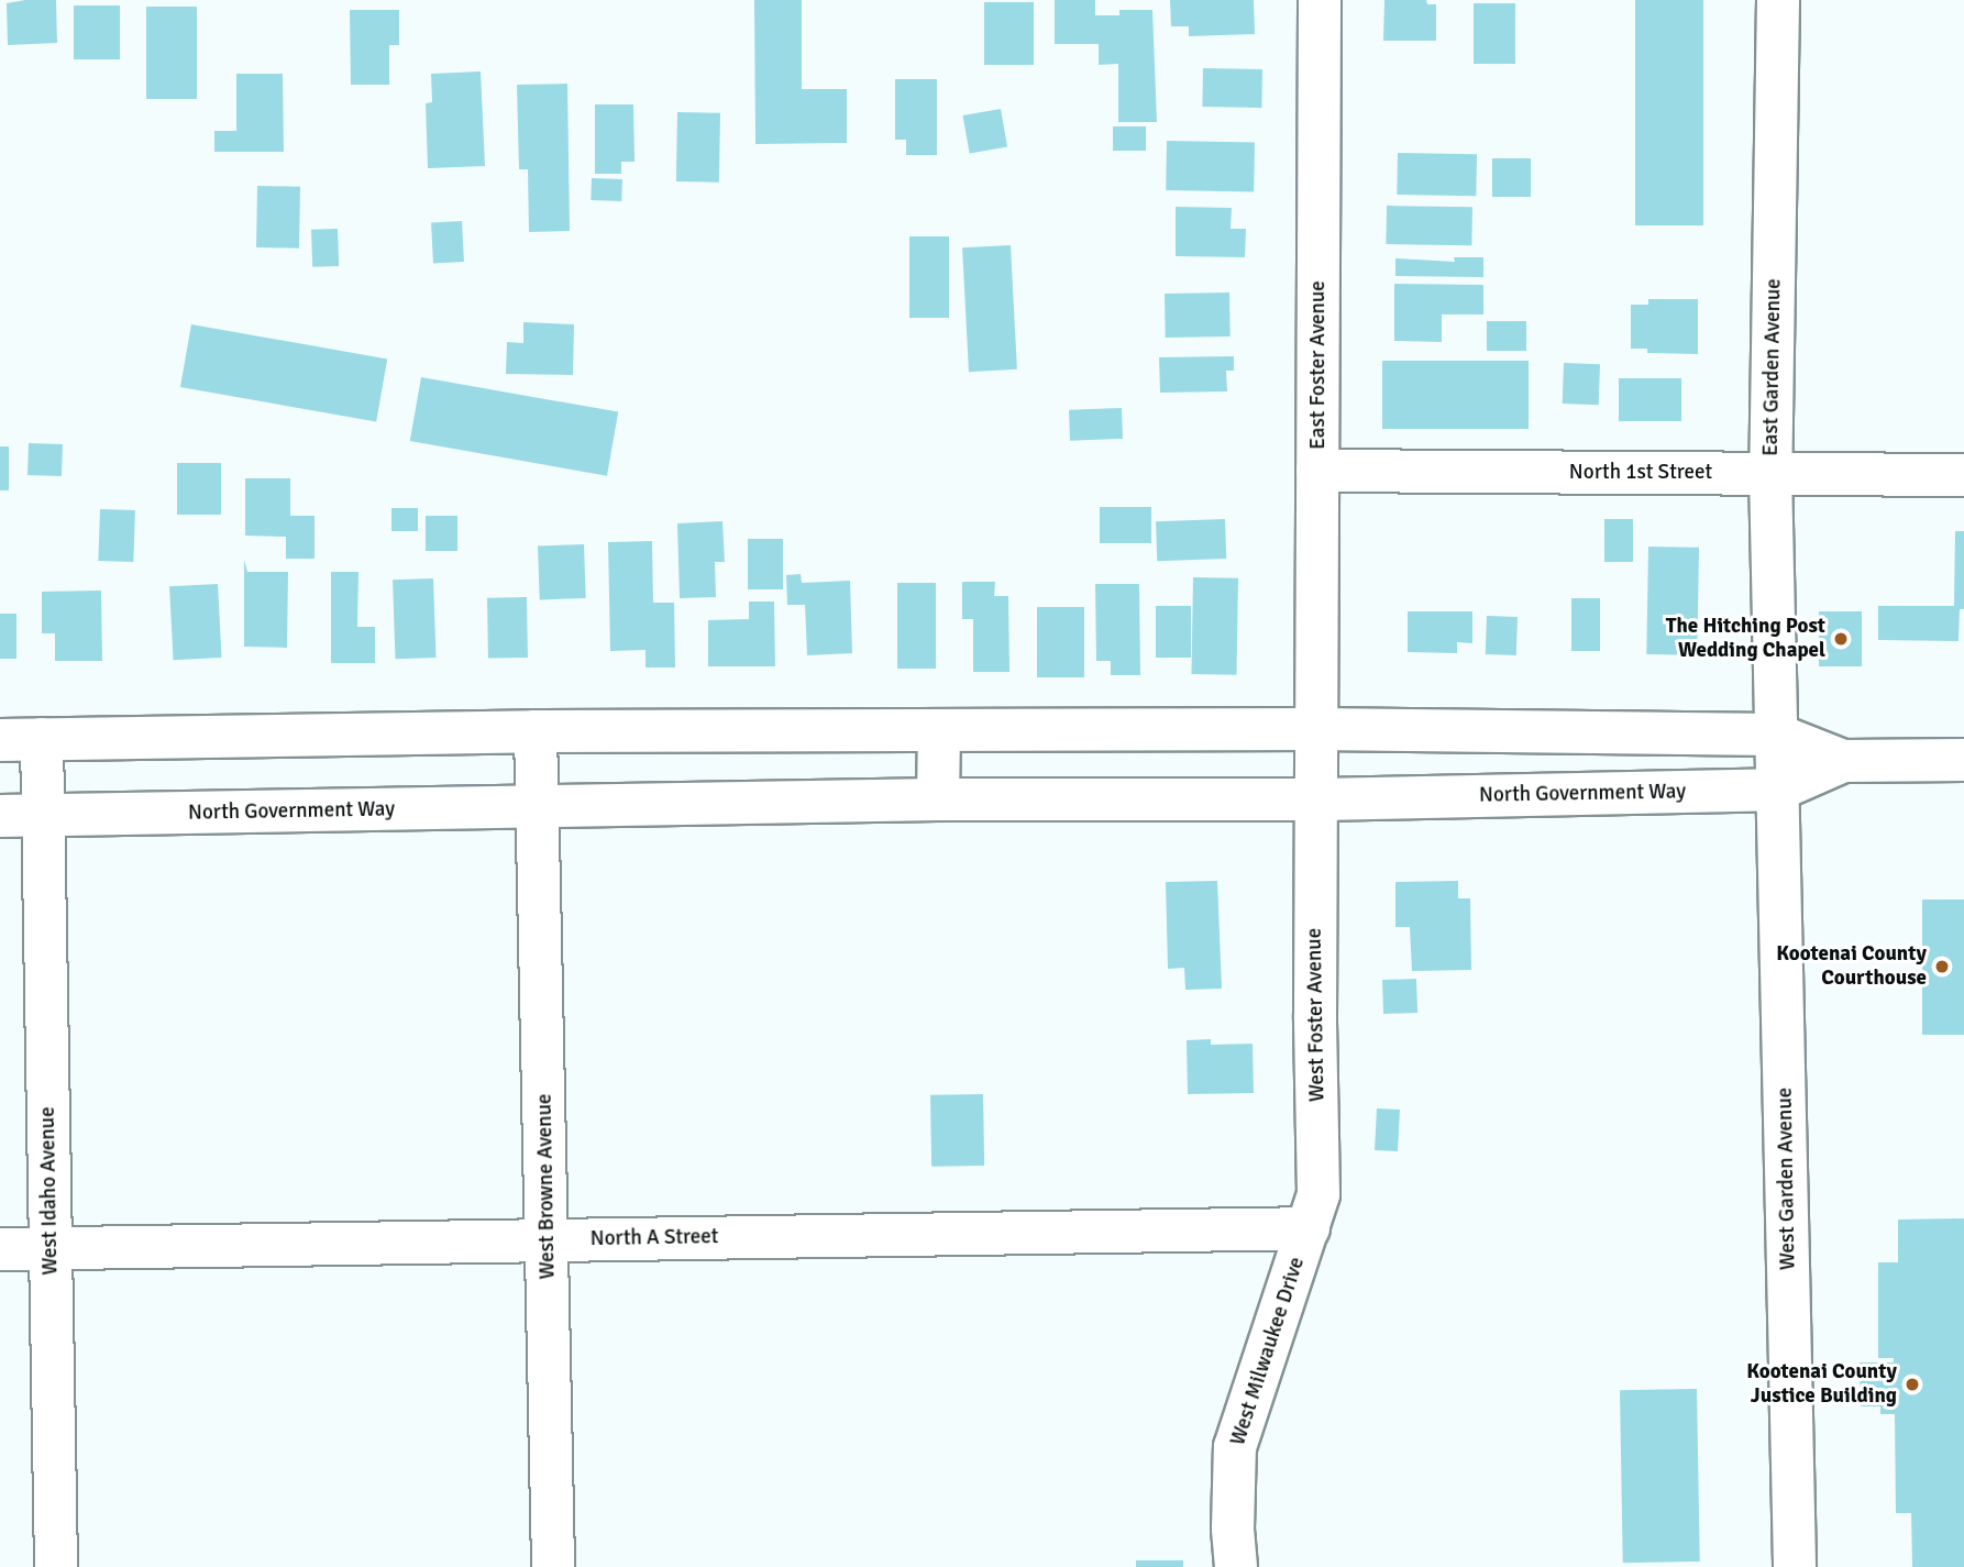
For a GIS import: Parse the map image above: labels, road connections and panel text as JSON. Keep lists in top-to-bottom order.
{
  "streets": {
    "street": [
      "East Foster Avenue",
      "East Garden Avenue",
      "North 1st Street",
      "North Government Way",
      "West Foster Avenue",
      "West Garden Avenue",
      "West Browne Avenue",
      "West Idaho Avenue",
      "North A Street",
      "West Milwaukee Drive"
    ]
  },
  "crossings": [
    ["East Foster Avenue", "North 1st Street"],
    ["East Foster Avenue", "North Government Way"],
    ["East Garden Avenue", "North 1st Street"],
    ["East Garden Avenue", "North Government Way"],
    ["East Garden Avenue", "West Garden Avenue"],
    ["North Government Way", "West Foster Avenue"],
    ["North Government Way", "West Garden Avenue"],
    ["North Government Way", "West Browne Avenue"],
    ["North Government Way", "West Idaho Avenue"],
    ["West Foster Avenue", "North A Street"],
    ["West Foster Avenue", "West Milwaukee Drive"],
    ["West Browne Avenue", "North A Street"],
    ["West Idaho Avenue", "North A Street"],
    ["North A Street", "West Milwaukee Drive"]
  ],
  "places": ["The Hitching Post Wedding Chapel", "Kootenai County Courthouse", "Kootenai County Justice Building"]
}
